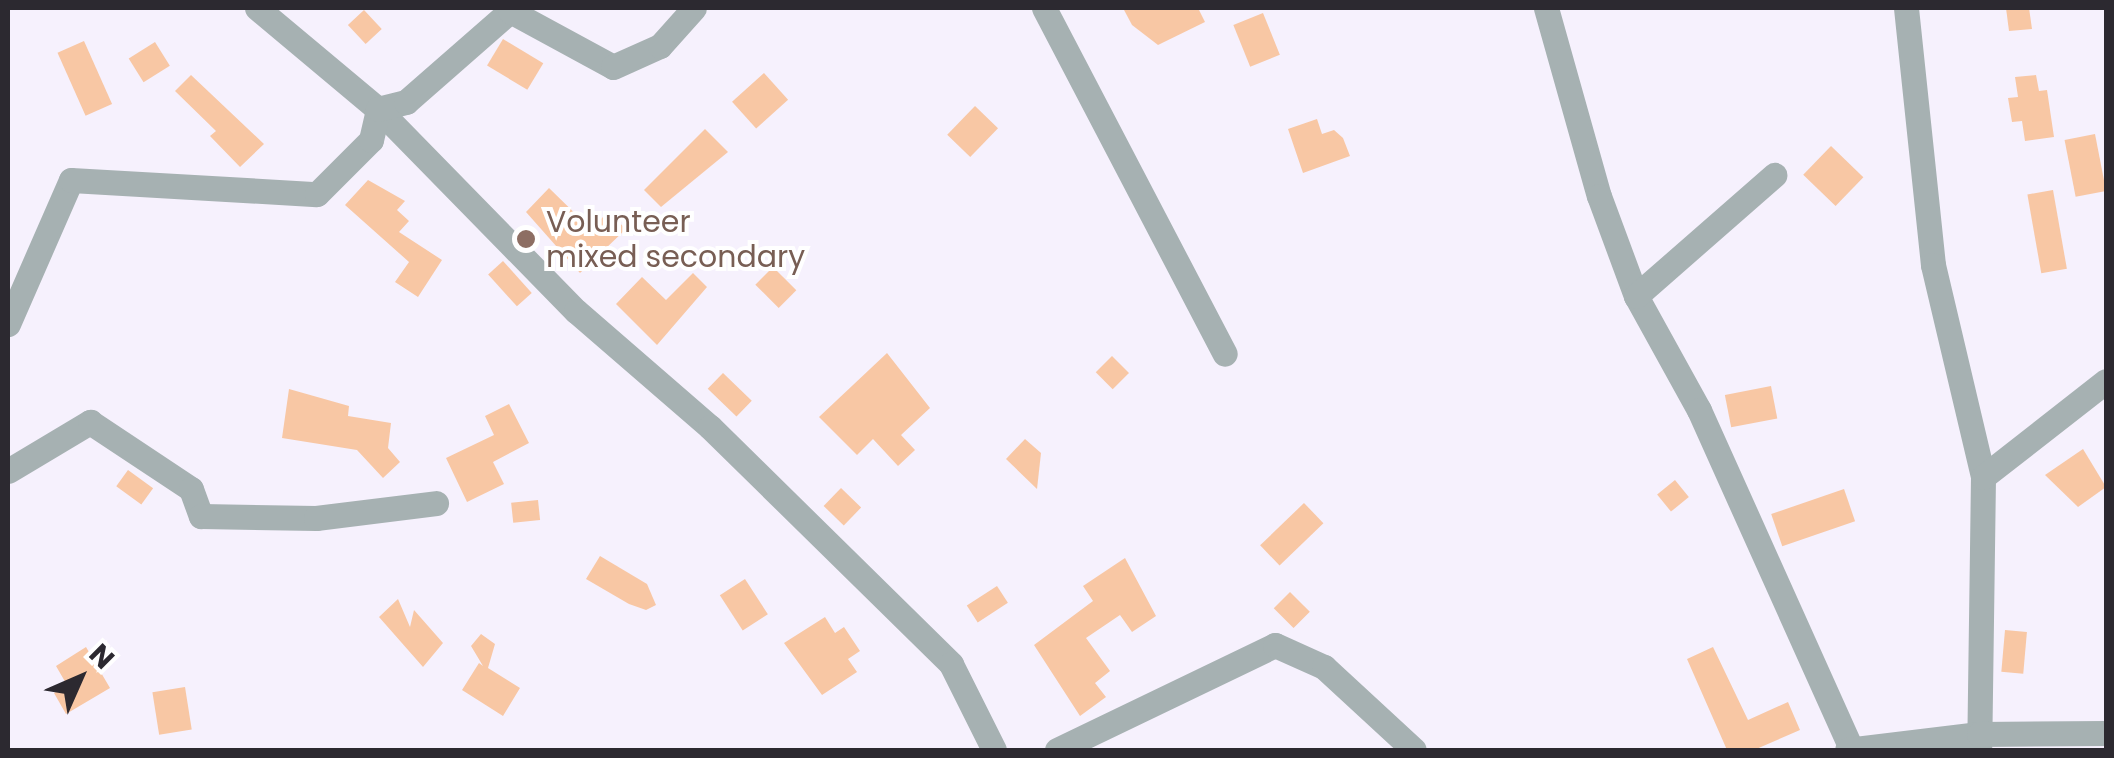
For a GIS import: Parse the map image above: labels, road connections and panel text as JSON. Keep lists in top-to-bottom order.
{
  "places": ["Volunteer mixed secondary"],
  "north": "top right"
}
